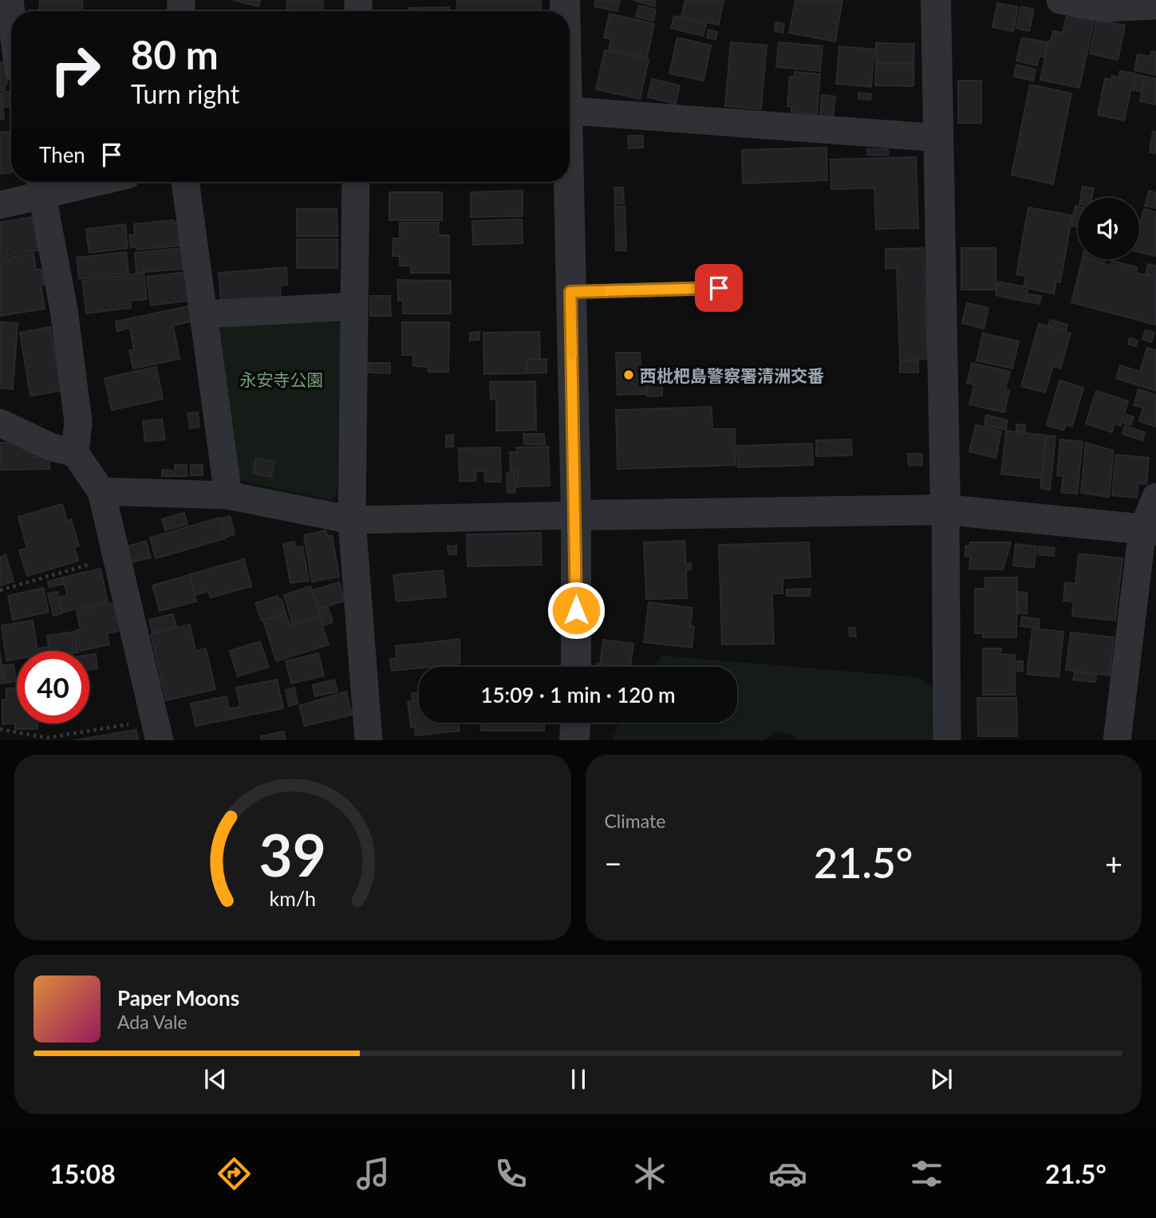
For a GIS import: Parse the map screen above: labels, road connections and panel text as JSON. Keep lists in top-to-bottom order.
{
  "parks": ["永安寺公園"],
  "places": ["西枇杷島警察署清洲交番"],
  "page": {
    "turn": ["80 m", "Turn right"],
    "then": "Then",
    "limit": "40",
    "trip": "15:09 · 1 min · 120 m",
    "tile": "Climate",
    "heat": ["−", "21.5°", "+"],
    "song": ["Paper Moons", "Ada Vale"],
    "tabs": ["15:08", "21.5°"],
    "gauge": ["39", "km/h"]
  }
}
